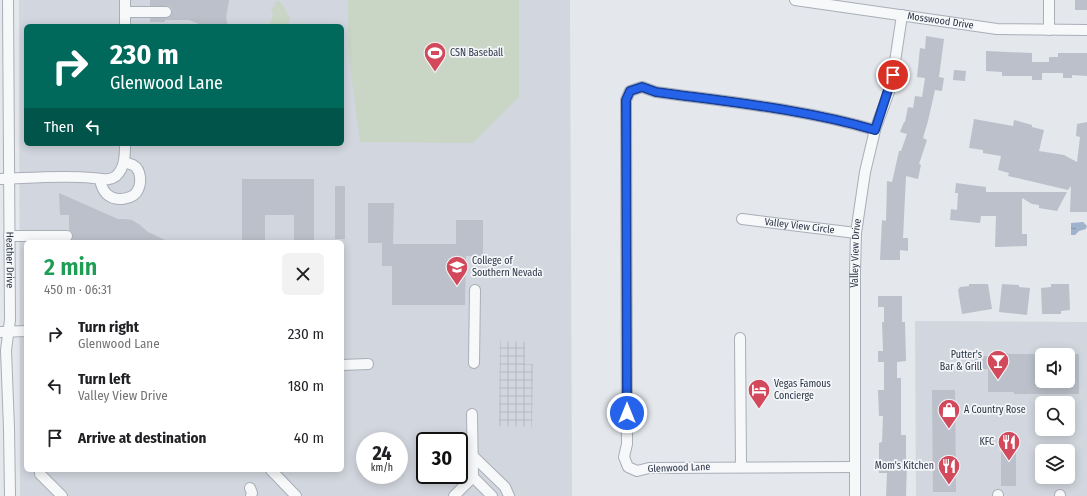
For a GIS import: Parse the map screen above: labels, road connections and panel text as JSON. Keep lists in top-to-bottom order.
{
  "streets": {
    "street": [
      "Mosswood Drive",
      "Valley View Circle",
      "Valley View Drive",
      "Heather Drive",
      "Glenwood Lane"
    ]
  },
  "crossings": [
    ["Mosswood Drive", "Valley View Drive"],
    ["Valley View Circle", "Valley View Drive"],
    ["Valley View Drive", "Glenwood Lane"]
  ],
  "places": {
    "sports": ["CSN Baseball"],
    "school or university": ["College of Southern Nevada"],
    "bar": ["Putter's Bar & Grill"],
    "hotel": ["Vegas Famous Concierge"],
    "shop": ["A Country Rose"],
    "restaurant": ["KFC", "Mom's Kitchen"]
  },
  "page": {
    "turn": ["230 m", "Glenwood Lane"],
    "then": "Then",
    "heading": ["2 min", "450 m · 06:31"],
    "list": [
      {
        "name": "Turn right",
        "note": "Glenwood Lane",
        "value": "230 m"
      },
      {
        "name": "Turn left",
        "note": "Valley View Drive",
        "value": "180 m"
      },
      {
        "name": "Arrive at destination",
        "value": "40 m"
      }
    ],
    "speed": "24 km/h",
    "limit": "30"
  }
}
